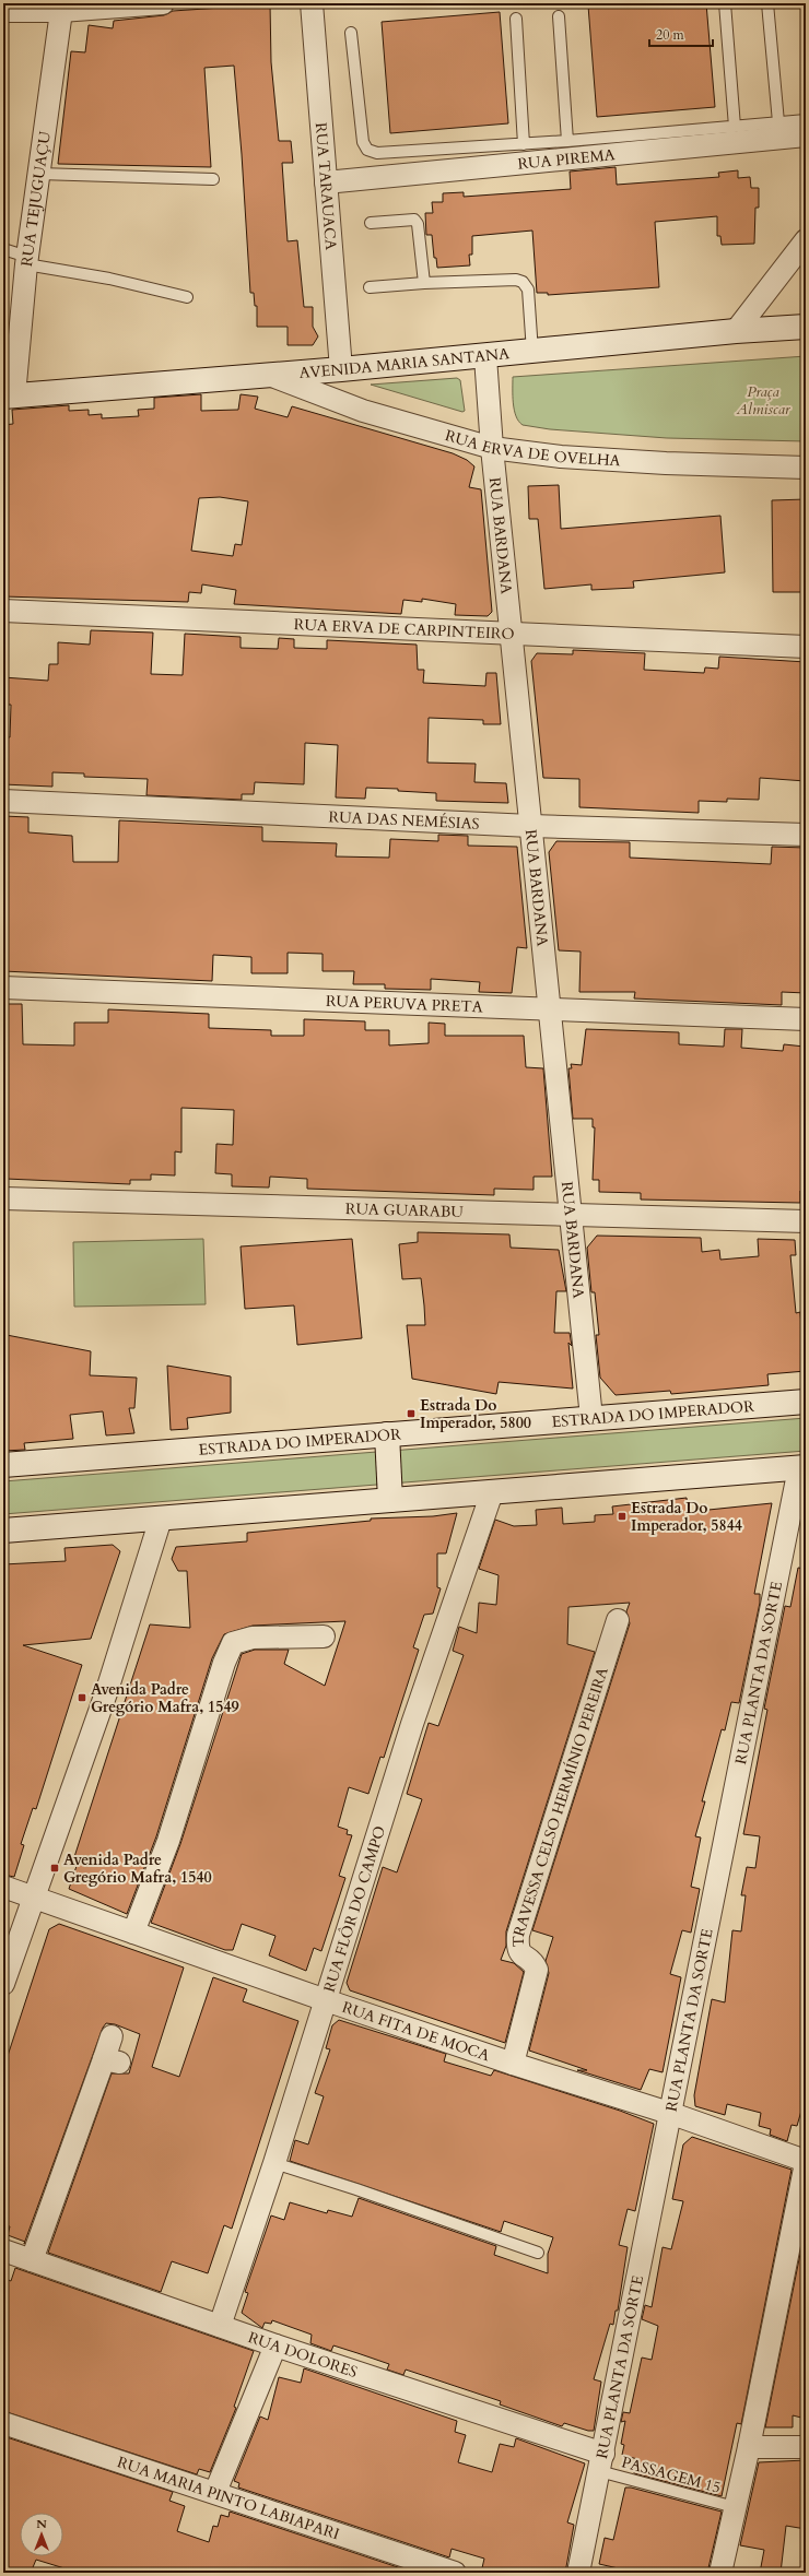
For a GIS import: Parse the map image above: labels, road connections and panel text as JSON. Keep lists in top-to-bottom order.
{
  "streets": {
    "main road": ["AVENIDA MARIA SANTANA", "ESTRADA DO IMPERADOR"],
    "street": [
      "RUA PIREMA",
      "RUA TARAUACA",
      "RUA TEJUGUAÇU",
      "RUA ERVA DE OVELHA",
      "RUA BARDANA",
      "RUA ERVA DE CARPINTEIRO",
      "RUA DAS NEMÉSIAS",
      "RUA PERUVA PRETA",
      "RUA GUARABU",
      "RUA PLANTA DA SORTE",
      "TRAVESSA CELSO HERMÍNIO PEREIRA",
      "RUA FLÔR DO CAMPO",
      "RUA FITA DE MOCA",
      "RUA DOLORES",
      "RUA MARIA PINTO LABIAPARI"
    ],
    "lane": ["PASSAGEM 15"]
  },
  "crossings": [
    ["RUA PIREMA", "RUA TARAUACA"],
    ["RUA TARAUACA", "AVENIDA MARIA SANTANA"],
    ["RUA TEJUGUAÇU", "AVENIDA MARIA SANTANA"],
    ["AVENIDA MARIA SANTANA", "RUA ERVA DE OVELHA"],
    ["AVENIDA MARIA SANTANA", "RUA BARDANA"],
    ["RUA ERVA DE OVELHA", "RUA BARDANA"],
    ["RUA BARDANA", "RUA ERVA DE CARPINTEIRO"],
    ["RUA BARDANA", "RUA DAS NEMÉSIAS"],
    ["RUA BARDANA", "RUA PERUVA PRETA"],
    ["RUA BARDANA", "RUA GUARABU"],
    ["RUA BARDANA", "ESTRADA DO IMPERADOR"],
    ["RUA PLANTA DA SORTE", "RUA FITA DE MOCA"],
    ["RUA PLANTA DA SORTE", "RUA DOLORES"],
    ["RUA PLANTA DA SORTE", "PASSAGEM 15"],
    ["TRAVESSA CELSO HERMÍNIO PEREIRA", "RUA FITA DE MOCA"],
    ["RUA FLÔR DO CAMPO", "RUA FITA DE MOCA"],
    ["RUA FLÔR DO CAMPO", "RUA DOLORES"],
    ["RUA DOLORES", "PASSAGEM 15"]
  ],
  "parks": ["Praça Almiscar"],
  "places": {
    "transit": [
      "Estrada Do Imperador, 5800",
      "Estrada Do Imperador, 5844",
      "Avenida Padre Gregório Mafra, 1549",
      "Avenida Padre Gregório Mafra, 1540"
    ]
  },
  "scale_bar": "20 m",
  "north": "top"
}
